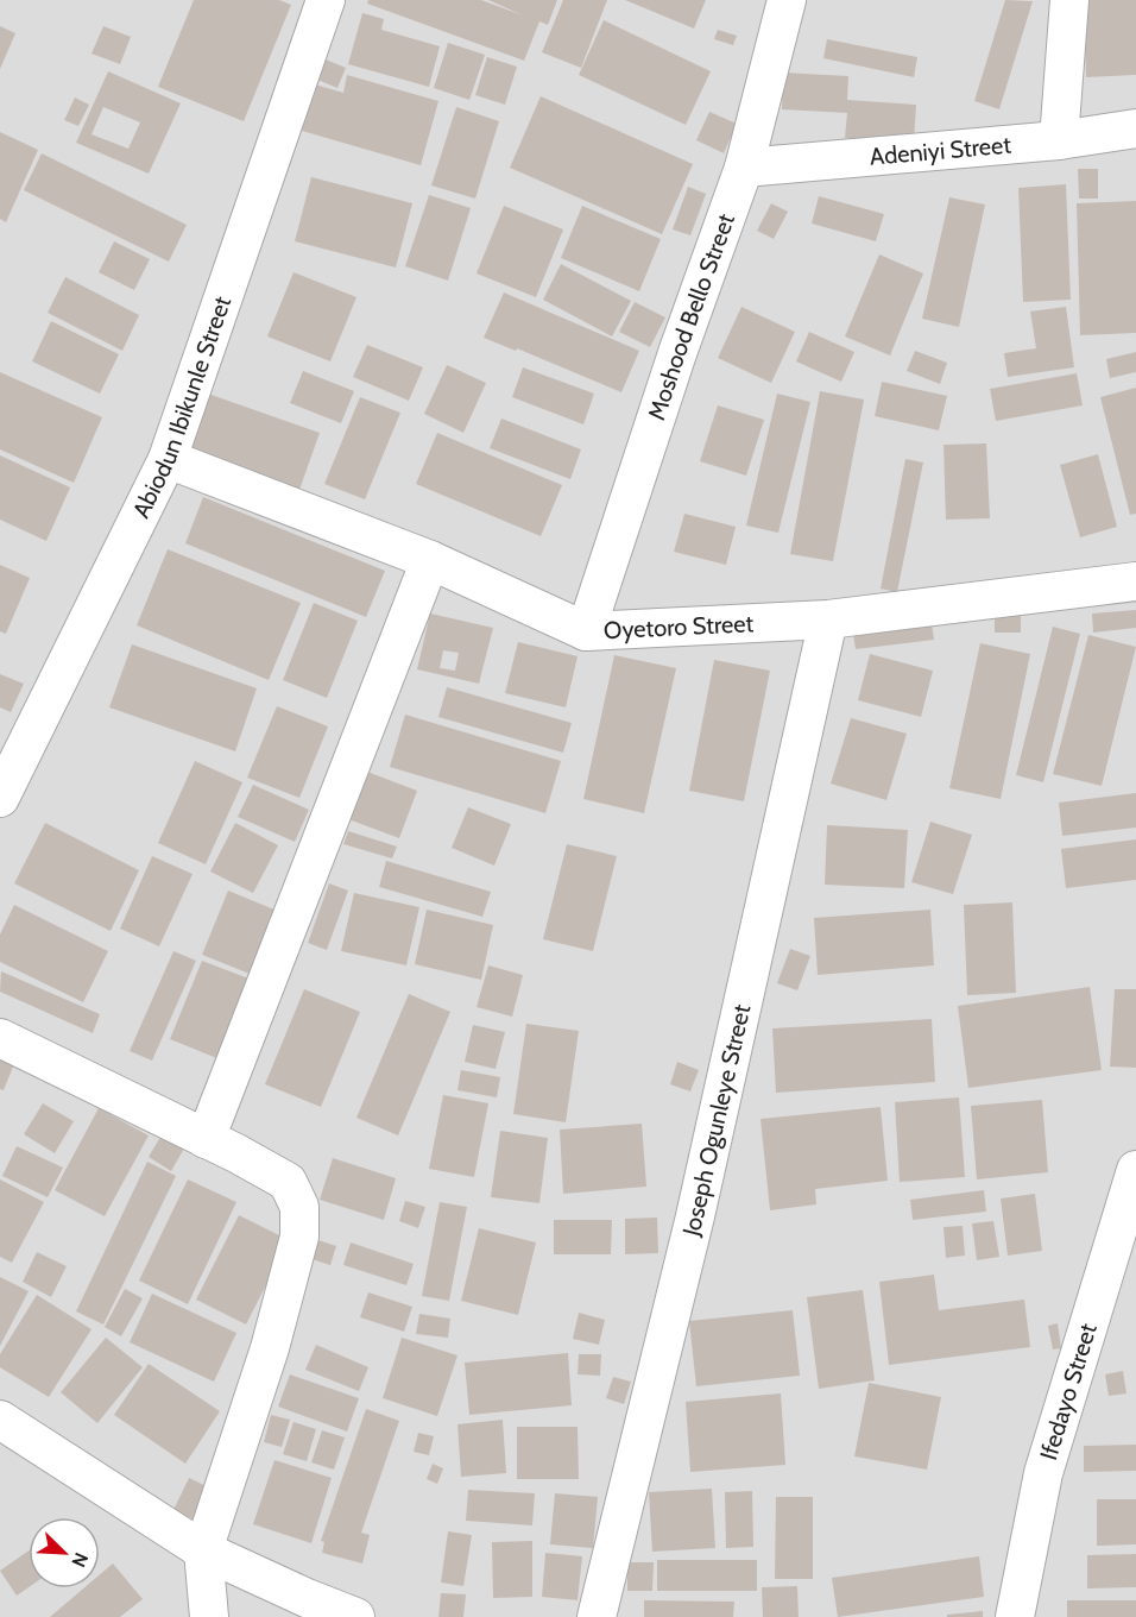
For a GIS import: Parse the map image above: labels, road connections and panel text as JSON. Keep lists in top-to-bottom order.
{
  "streets": {
    "street": [
      "Adeniyi Street",
      "Moshood Bello Street",
      "Abiodun Ibikunle Street",
      "Oyetoro Street",
      "Joseph Ogunleye Street",
      "Ifedayo Street"
    ]
  },
  "crossings": [
    ["Adeniyi Street", "Moshood Bello Street"],
    ["Moshood Bello Street", "Oyetoro Street"],
    ["Abiodun Ibikunle Street", "Oyetoro Street"],
    ["Oyetoro Street", "Joseph Ogunleye Street"]
  ],
  "north": "bottom right"
}
